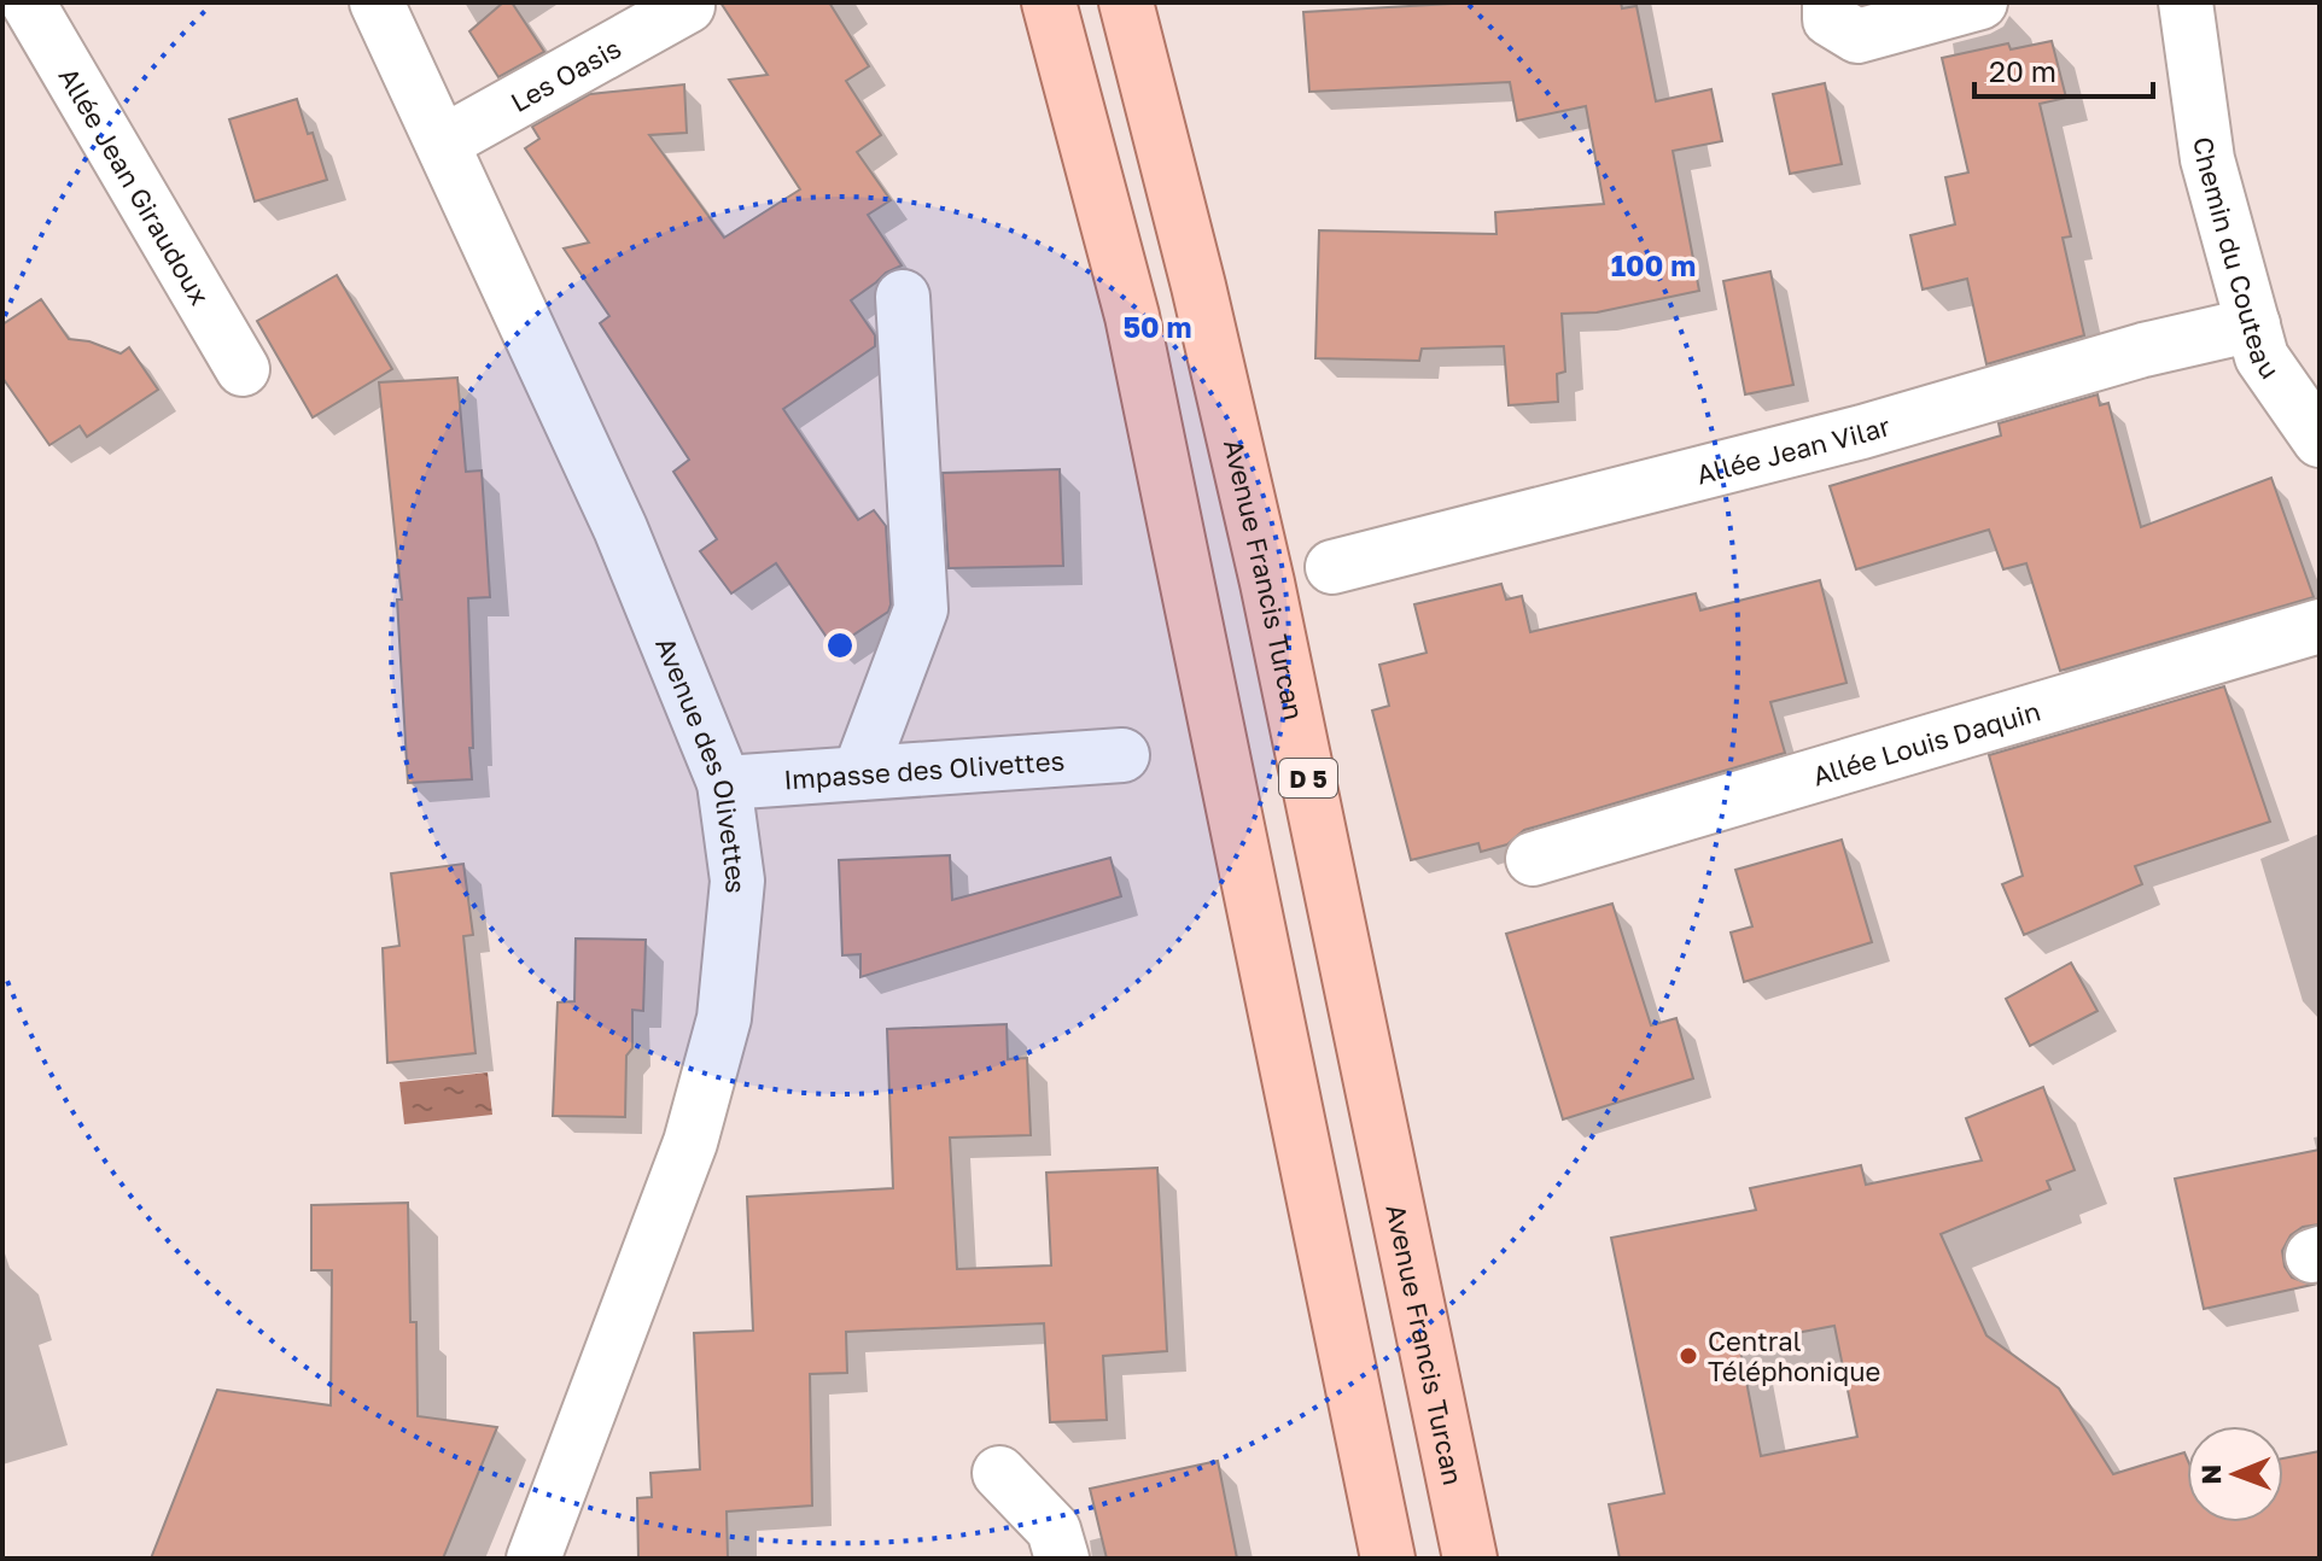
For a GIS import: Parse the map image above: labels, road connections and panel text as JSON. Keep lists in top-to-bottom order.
{
  "streets": {
    "main road": ["Avenue Francis Turcan", "D 5"],
    "street": [
      "Les Oasis",
      "Allée Jean Giraudoux",
      "Chemin du Couteau",
      "Allée Jean Vilar",
      "Allée Louis Daquin",
      "Avenue des Olivettes",
      "Impasse des Olivettes"
    ]
  },
  "crossings": [
    ["Les Oasis", "Avenue des Olivettes"],
    ["Chemin du Couteau", "Allée Jean Vilar"],
    ["Avenue des Olivettes", "Impasse des Olivettes"]
  ],
  "places": ["Central Téléphonique"],
  "scale_bar": "20 m",
  "north": "left",
  "rings": ["100 m", "50 m"]
}
